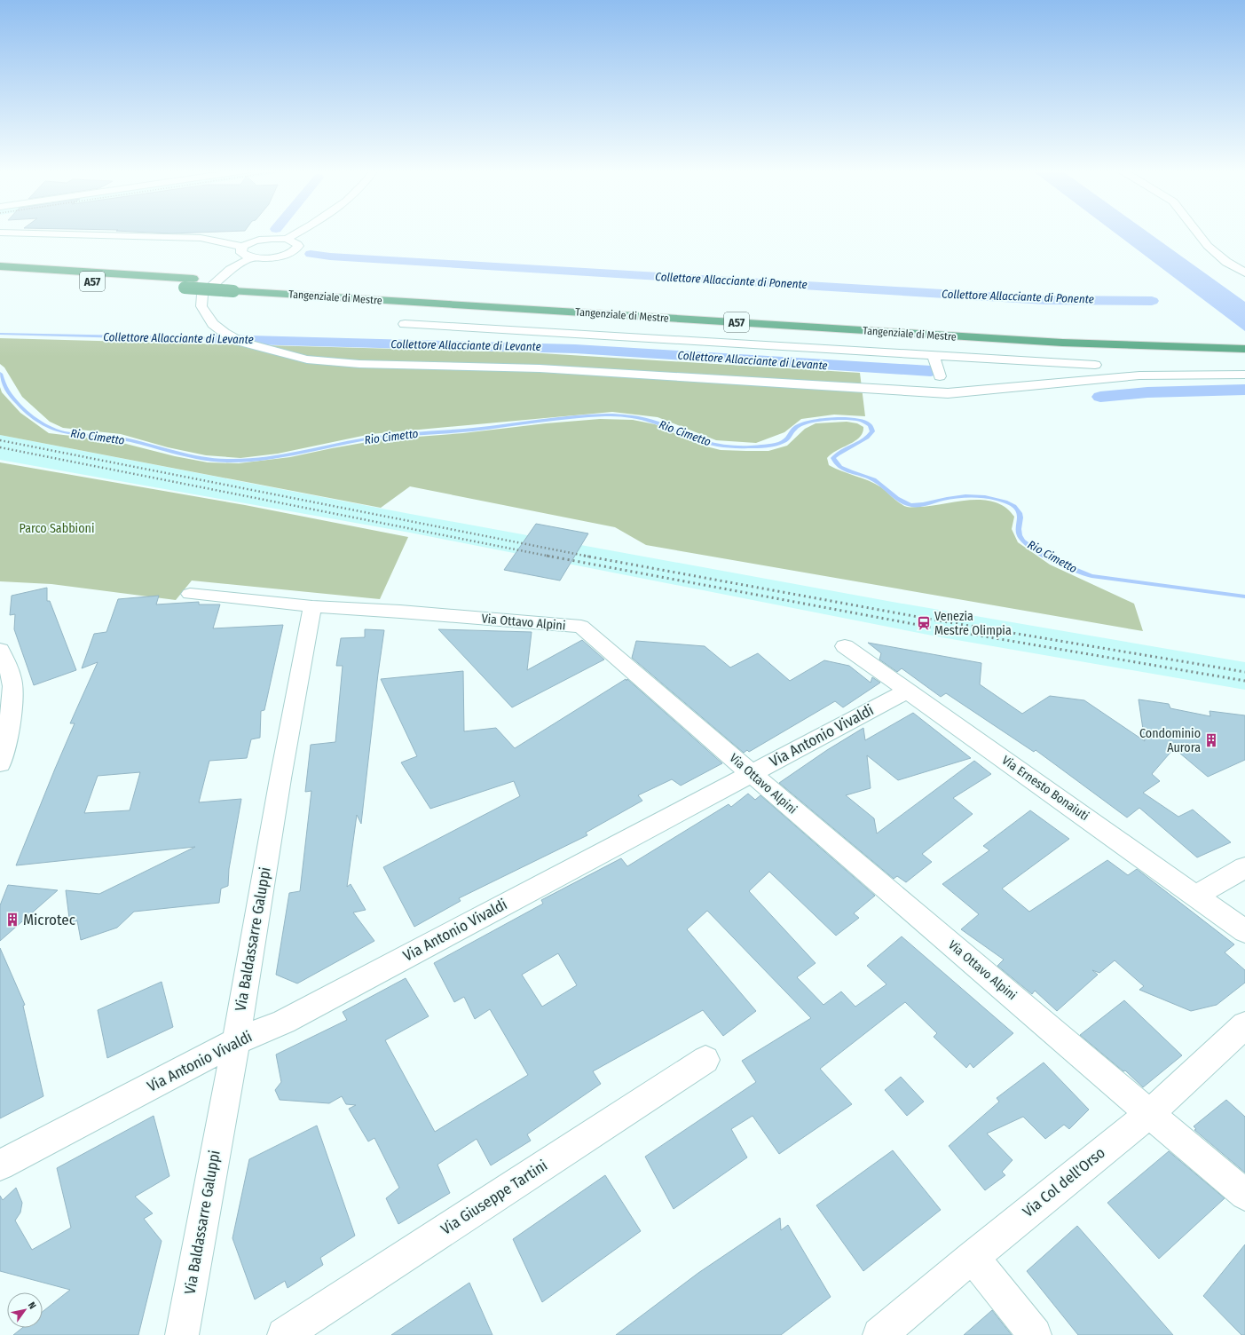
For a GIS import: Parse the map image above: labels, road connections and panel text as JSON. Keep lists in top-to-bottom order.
{
  "streets": {
    "highway": ["A57", "Tangenziale di Mestre"],
    "street": [
      "Via Ottavo Alpini",
      "Via Antonio Vivaldi",
      "Via Ernesto Bonaiuti",
      "Via Baldassarre Galuppi",
      "Via Col dell'Orso",
      "Via Giuseppe Tartini"
    ]
  },
  "crossings": [
    ["Via Ottavo Alpini", "Via Antonio Vivaldi"],
    ["Via Ottavo Alpini", "Via Baldassarre Galuppi"],
    ["Via Ottavo Alpini", "Via Col dell'Orso"],
    ["Via Antonio Vivaldi", "Via Ernesto Bonaiuti"],
    ["Via Antonio Vivaldi", "Via Baldassarre Galuppi"]
  ],
  "water": ["Collettore Allacciante di Ponente", "Collettore Allacciante di Levante", "Rio Cimetto"],
  "parks": ["Parco Sabbioni"],
  "places": {
    "station": ["Venezia Mestre Olimpia"],
    "building": ["Condominio Aurora", "Microtec"]
  },
  "north": "top right"
}
